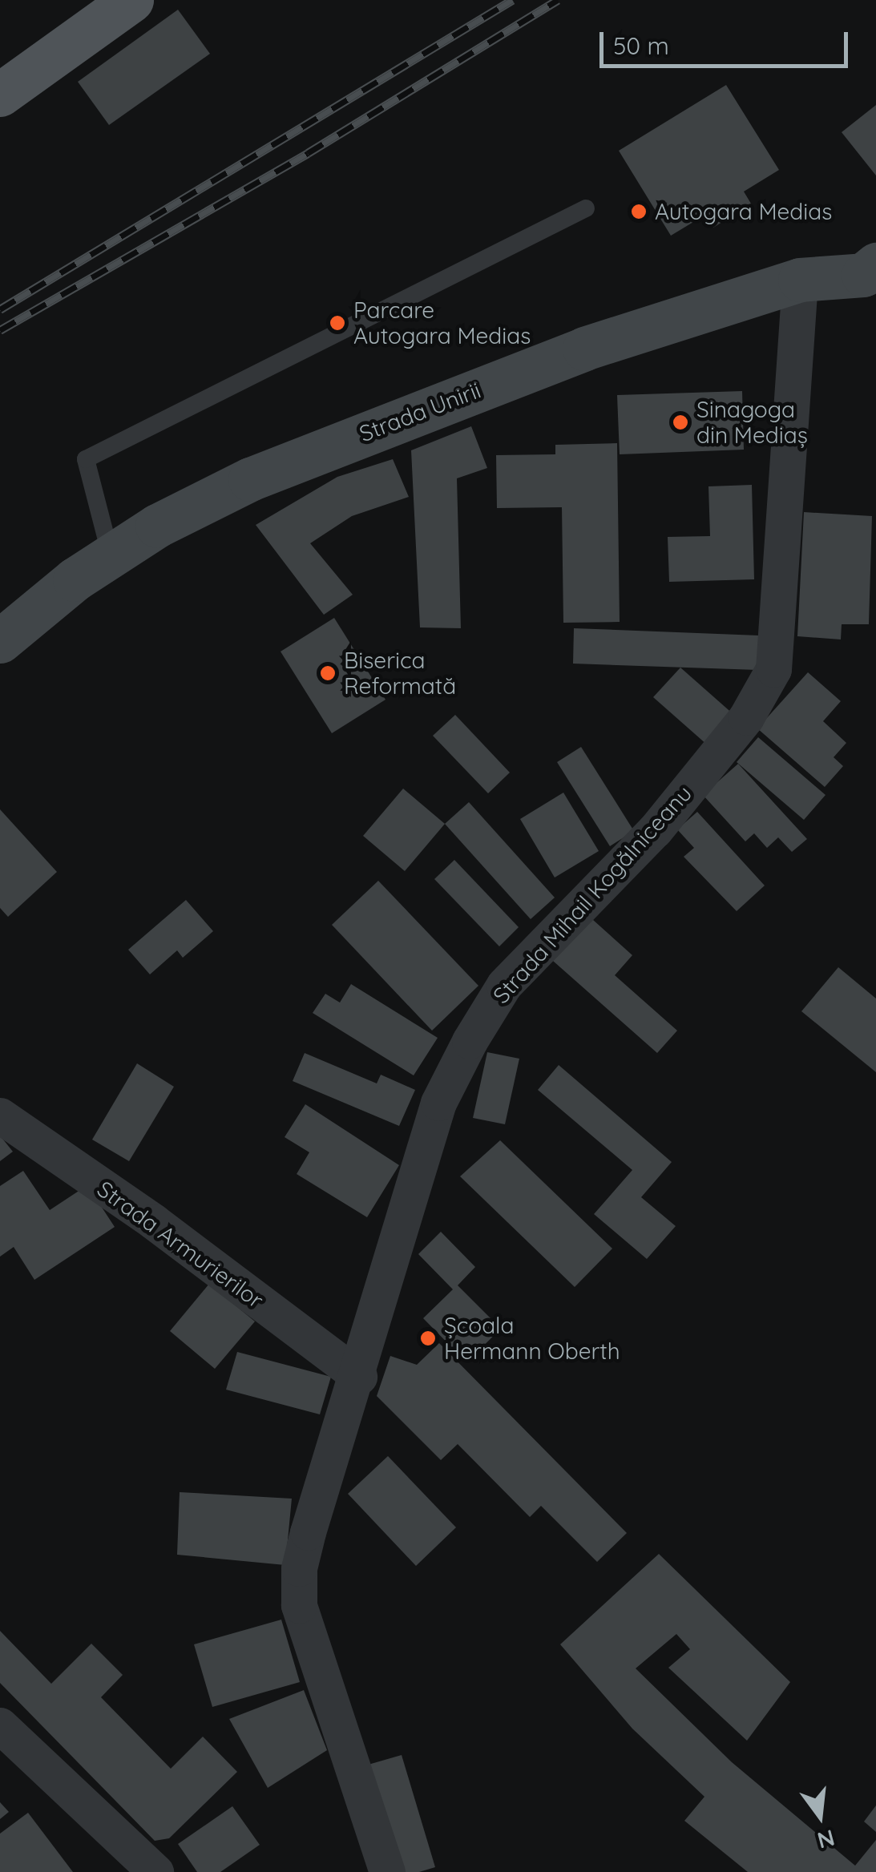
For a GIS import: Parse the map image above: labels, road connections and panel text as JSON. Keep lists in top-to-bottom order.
{
  "streets": {
    "main road": ["Strada Unirii"],
    "street": ["Strada Mihail Kogălniceanu", "Strada Armurierilor"]
  },
  "crossings": [
    ["Strada Unirii", "Strada Mihail Kogălniceanu"],
    ["Strada Mihail Kogălniceanu", "Strada Armurierilor"]
  ],
  "places": [
    "Autogara Medias",
    "Parcare Autogara Medias",
    "Sinagoga din Mediaș",
    "Biserica Reformată",
    "Școala Hermann Oberth"
  ],
  "scale_bar": "50 m",
  "north": "bottom"
}
